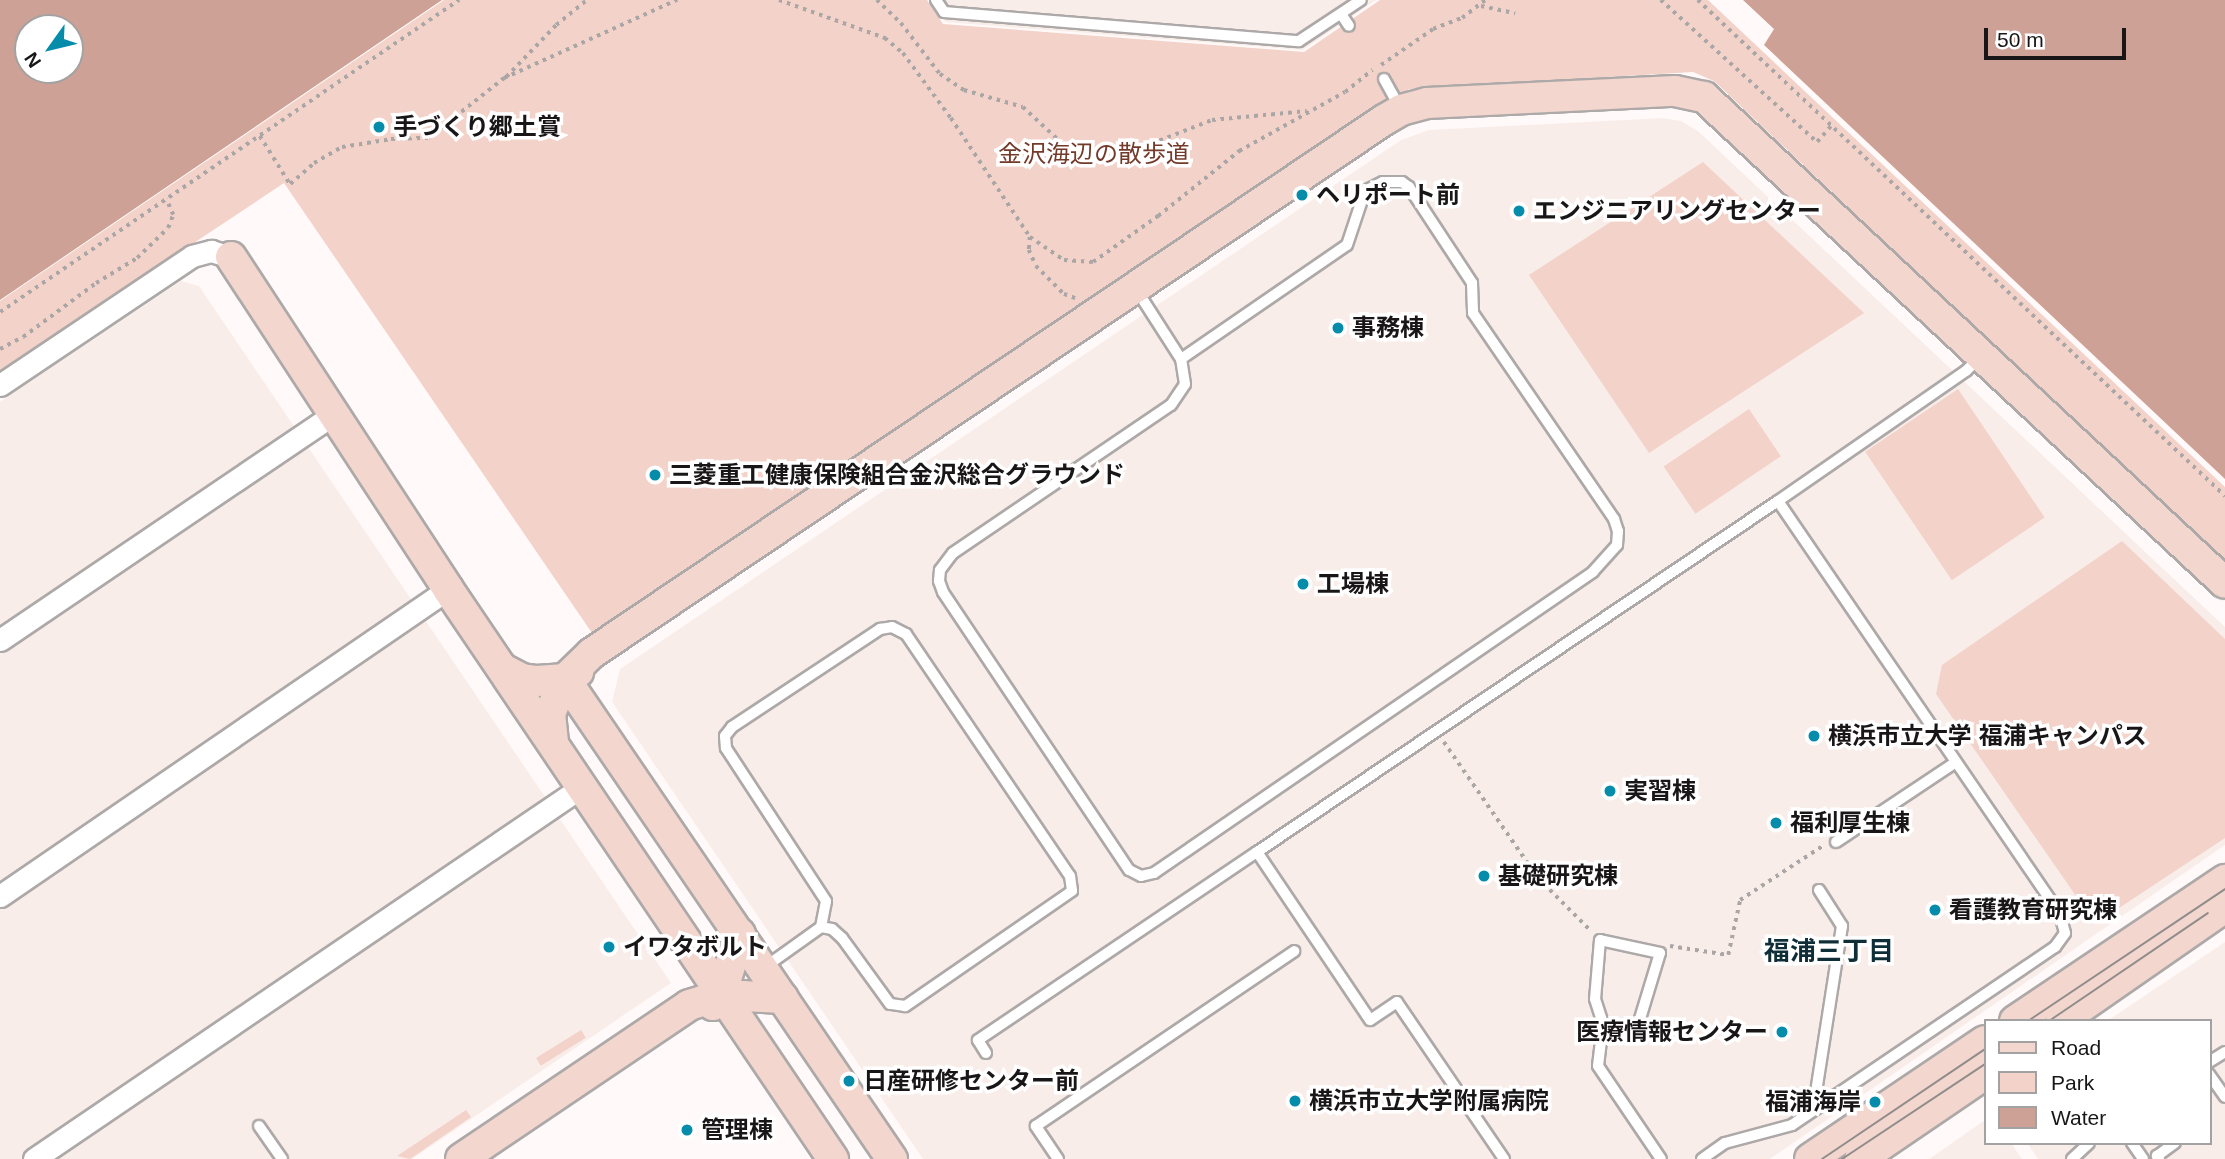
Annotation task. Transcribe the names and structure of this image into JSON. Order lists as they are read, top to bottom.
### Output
{
  "districts": ["福浦三丁目"],
  "parks": ["金沢海辺の散歩道"],
  "places": [
    "手づくり郷土賞",
    "ヘリポート前",
    "エンジニアリングセンター",
    "事務棟",
    "三菱重工健康保険組合金沢総合グラウンド",
    "工場棟",
    "横浜市立大学 福浦キャンパス",
    "実習棟",
    "福利厚生棟",
    "基礎研究棟",
    "看護教育研究棟",
    "イワタボルト",
    "医療情報センター",
    "日産研修センター前",
    "横浜市立大学附属病院",
    "福浦海岸",
    "管理棟"
  ],
  "legend": ["Road", "Park", "Water"],
  "scale_bar": "50 m",
  "north": "bottom left"
}
